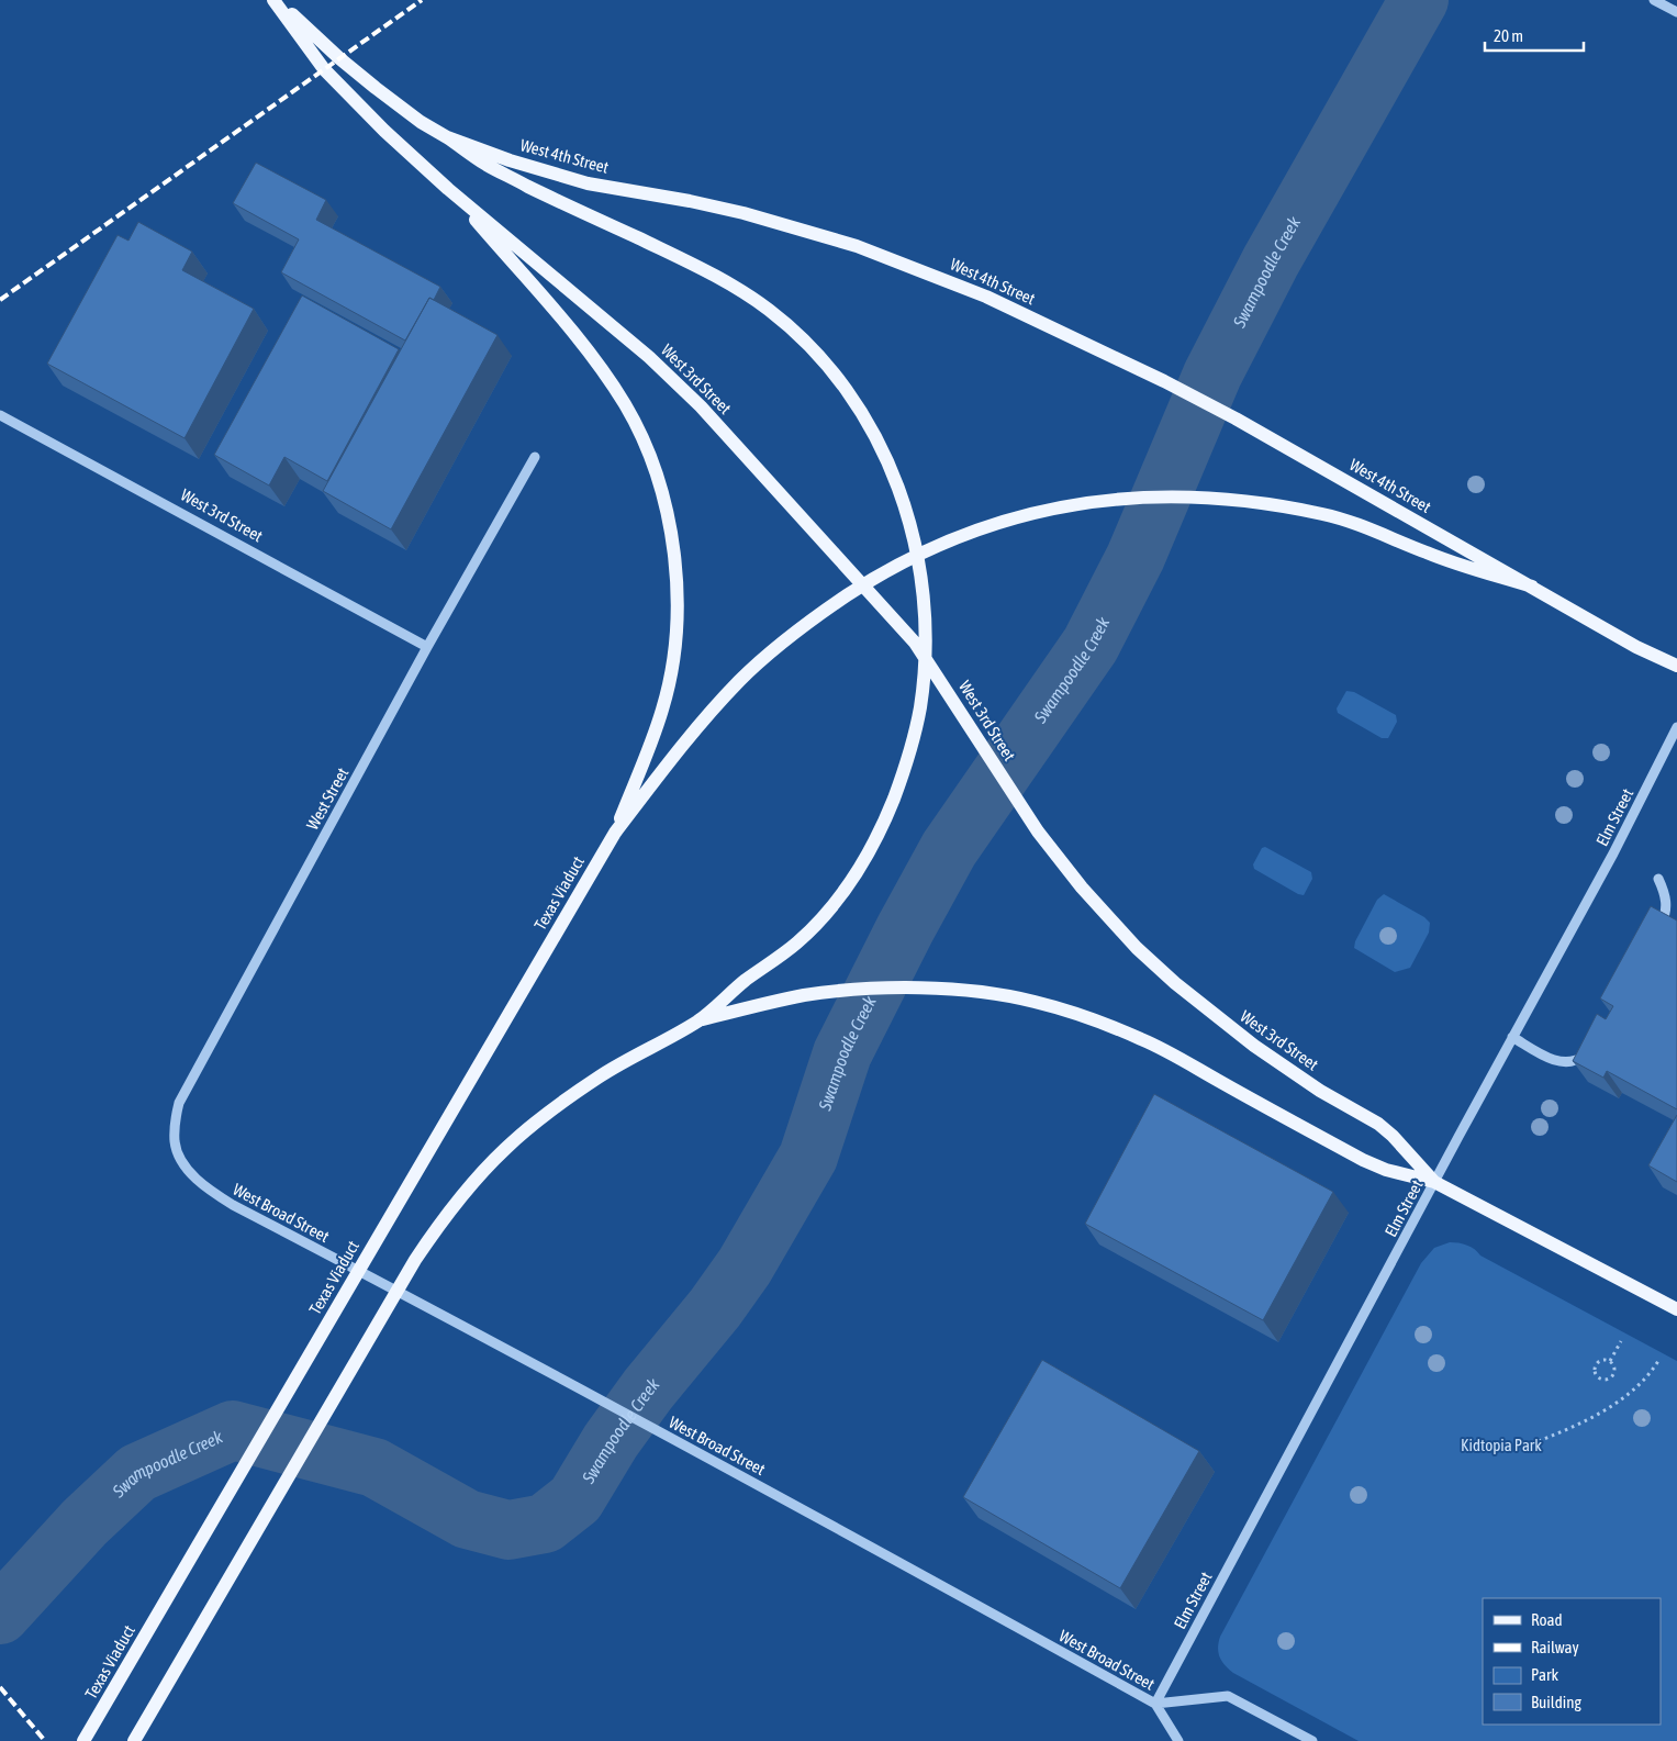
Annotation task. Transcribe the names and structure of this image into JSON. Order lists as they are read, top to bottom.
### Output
{
  "streets": {
    "main road": ["West 4th Street", "West 3rd Street", "Texas Viaduct"],
    "street": ["West Street", "Elm Street", "West Broad Street"]
  },
  "crossings": [
    ["West 4th Street", "West 3rd Street"],
    ["West 3rd Street", "West Street"],
    ["West 3rd Street", "Elm Street"],
    ["West Street", "West Broad Street"],
    ["Elm Street", "West Broad Street"]
  ],
  "water": ["Swampoodle Creek"],
  "parks": ["Kidtopia Park"],
  "legend": [
    "Road",
    "Railway",
    "Park",
    "Building"
  ],
  "scale_bar": "20 m"
}
